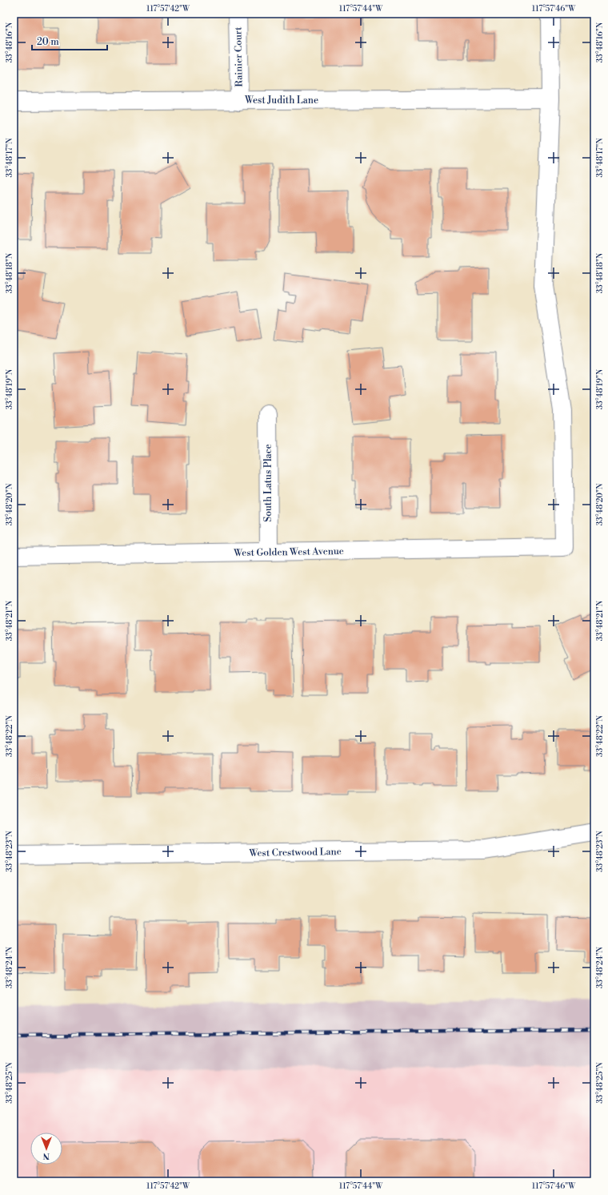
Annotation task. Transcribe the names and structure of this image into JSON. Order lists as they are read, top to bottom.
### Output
{
  "streets": {
    "street": [
      "Rainier Court",
      "West Judith Lane",
      "South Latus Place",
      "West Golden West Avenue",
      "West Crestwood Lane"
    ]
  },
  "crossings": [
    ["Rainier Court", "West Judith Lane"],
    ["West Judith Lane", "West Golden West Avenue"],
    ["South Latus Place", "West Golden West Avenue"]
  ],
  "scale_bar": "20 m",
  "north": "bottom",
  "coordinates": [
    "117°57'42\"W",
    "117°57'44\"W",
    "117°57'46\"W",
    "33°48'16\"N",
    "33°48'17\"N",
    "33°48'18\"N",
    "33°48'19\"N",
    "33°48'20\"N",
    "33°48'21\"N",
    "33°48'22\"N",
    "33°48'23\"N",
    "33°48'24\"N",
    "33°48'25\"N"
  ]
}
